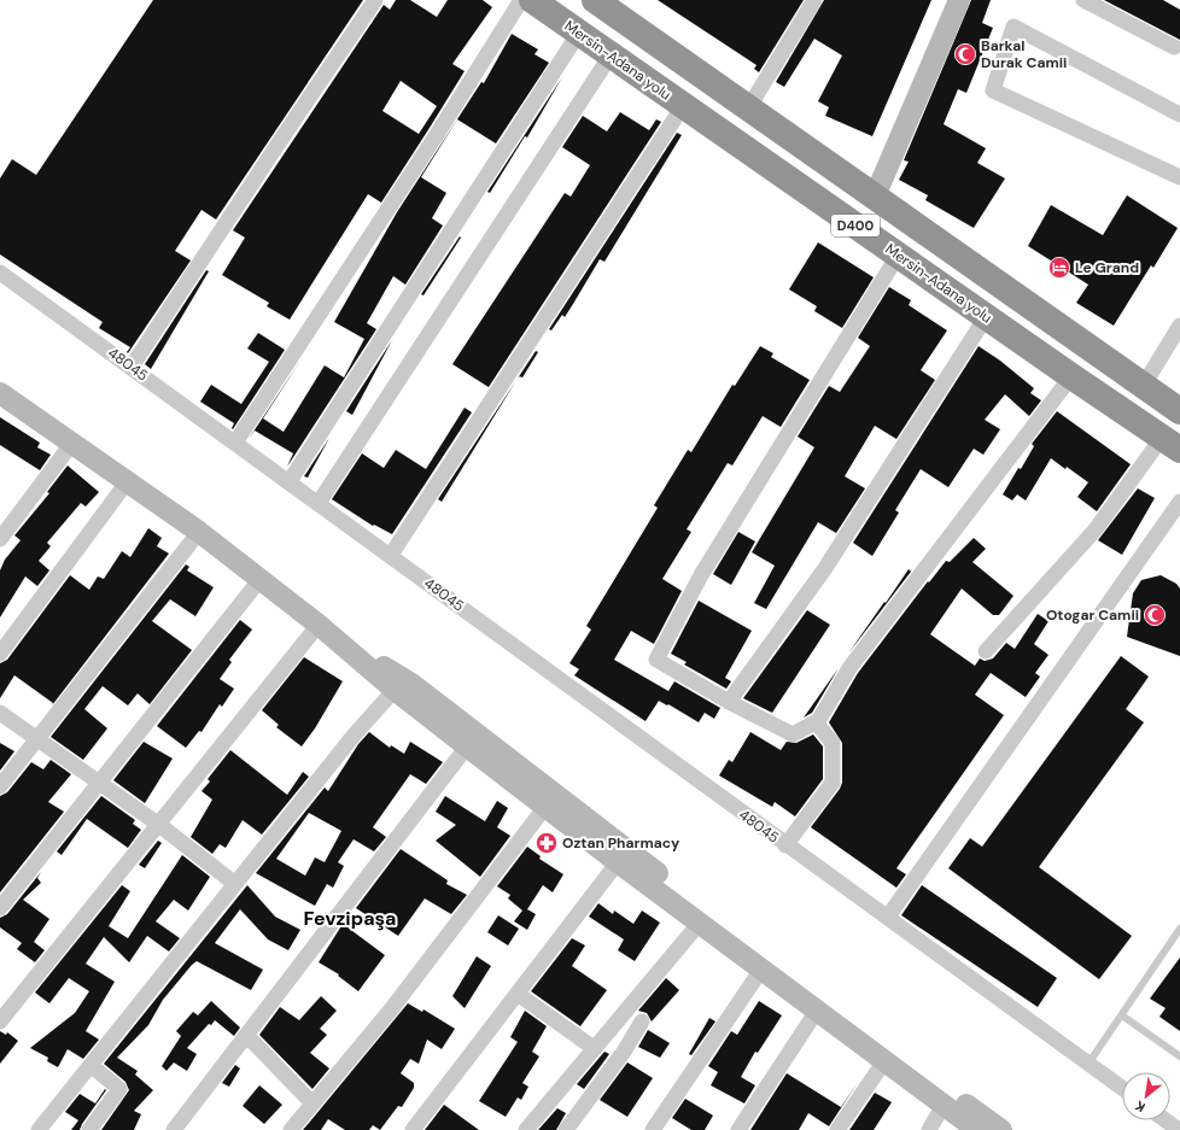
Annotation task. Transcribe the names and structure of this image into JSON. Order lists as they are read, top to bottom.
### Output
{
  "streets": {
    "highway": ["Mersin-Adana yolu", "D400"],
    "street": ["48045"]
  },
  "districts": ["Fevzipaşa"],
  "places": {
    "mosque": ["Barkal Durak Camii", "Otogar Camii"],
    "hotel": ["Le Grand"],
    "pharmacy": ["Oztan Pharmacy"]
  },
  "north": "bottom left"
}
